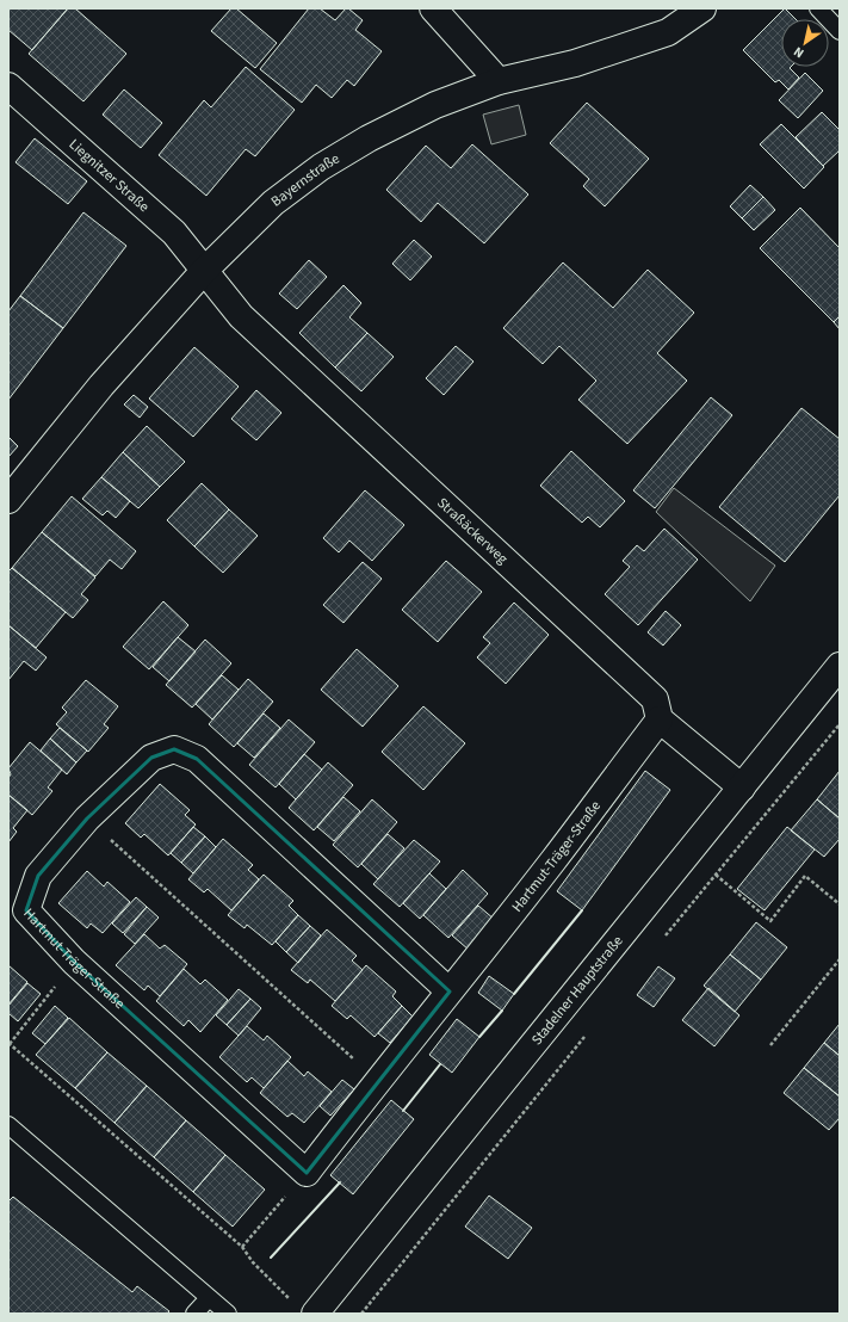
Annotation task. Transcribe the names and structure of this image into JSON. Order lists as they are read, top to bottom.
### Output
{
  "streets": {
    "street": [
      "Liegnitzer Straße",
      "Bayernstraße",
      "Straßäckerweg",
      "Hartmut-Träger-Straße",
      "Stadelner Hauptstraße"
    ]
  },
  "crossings": [
    ["Liegnitzer Straße", "Bayernstraße"],
    ["Liegnitzer Straße", "Straßäckerweg"],
    ["Bayernstraße", "Straßäckerweg"],
    ["Straßäckerweg", "Hartmut-Träger-Straße"]
  ],
  "north": "bottom left"
}
